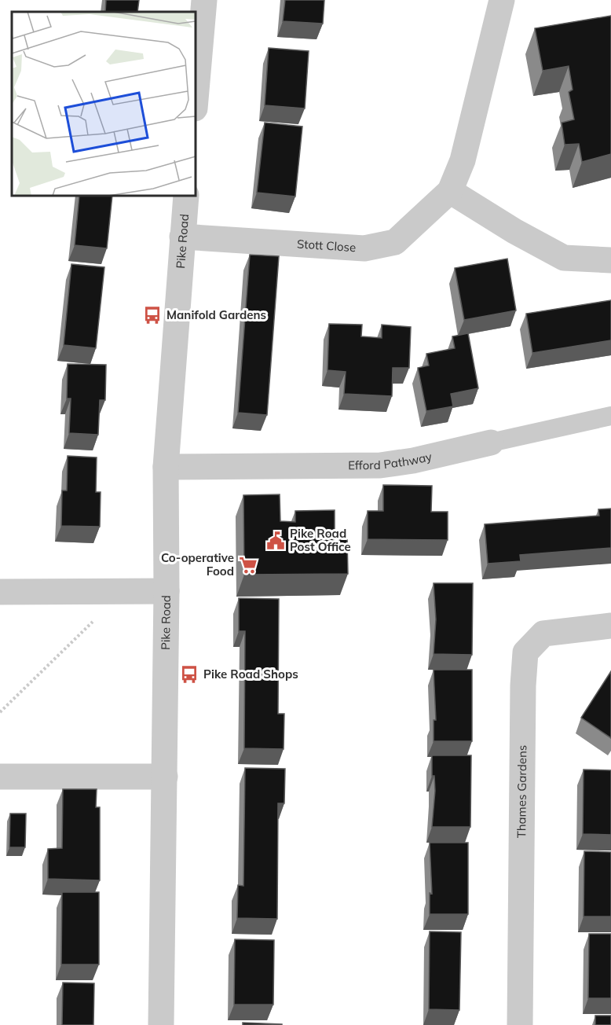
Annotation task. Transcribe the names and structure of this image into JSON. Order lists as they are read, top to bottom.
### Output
{
  "streets": {
    "street": [
      "Pike Road",
      "Stott Close",
      "Efford Pathway",
      "Thames Gardens"
    ]
  },
  "crossings": [
    ["Pike Road", "Stott Close"],
    ["Pike Road", "Efford Pathway"]
  ],
  "places": {
    "bus stop": ["Manifold Gardens", "Pike Road Shops"],
    "public building": ["Pike Road Post Office"],
    "supermarket": ["Co-operative Food"]
  }
}
